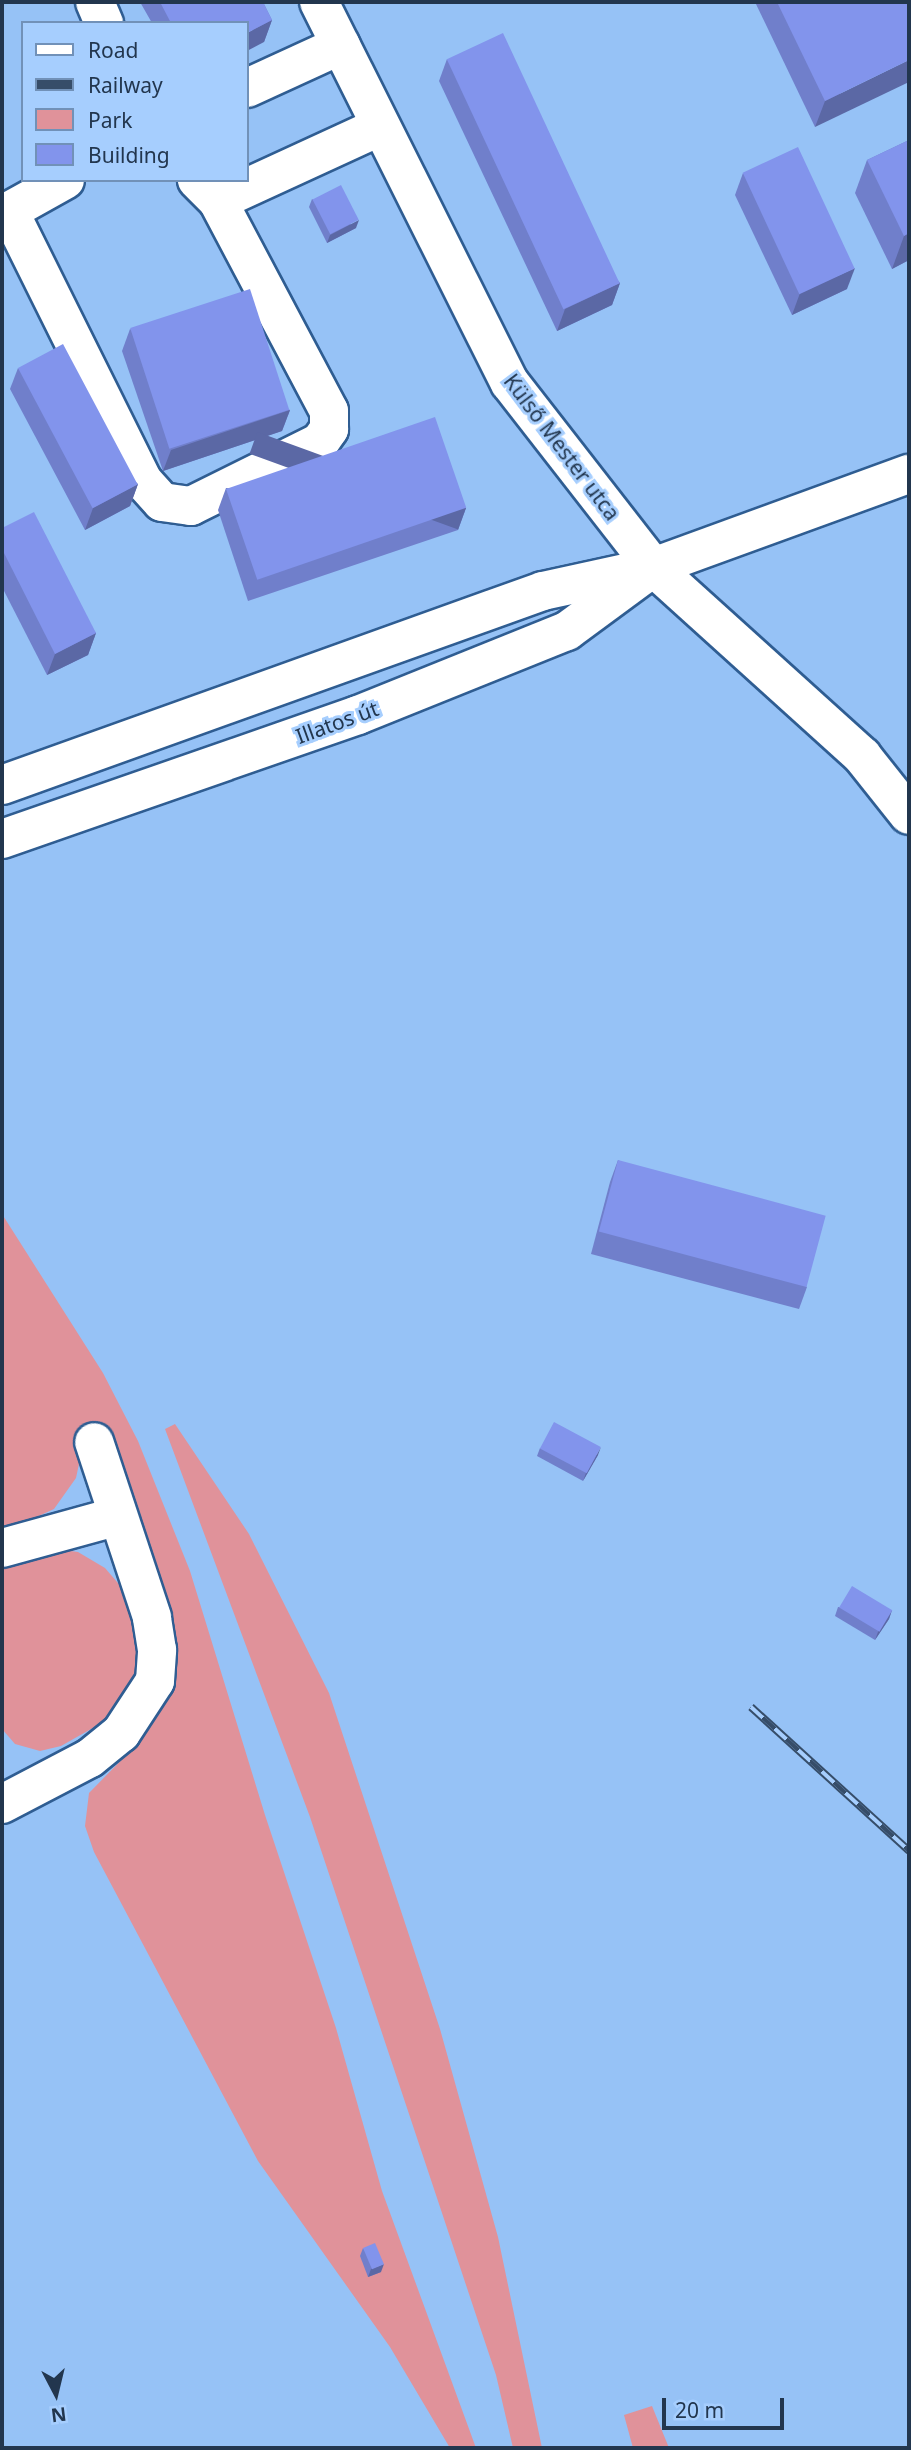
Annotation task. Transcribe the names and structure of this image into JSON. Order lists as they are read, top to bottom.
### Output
{
  "streets": {
    "street": ["Külső Mester utca", "Illatos út"]
  },
  "crossings": [
    ["Külső Mester utca", "Illatos út"]
  ],
  "legend": [
    "Road",
    "Railway",
    "Park",
    "Building"
  ],
  "scale_bar": "20 m",
  "north": "bottom"
}
